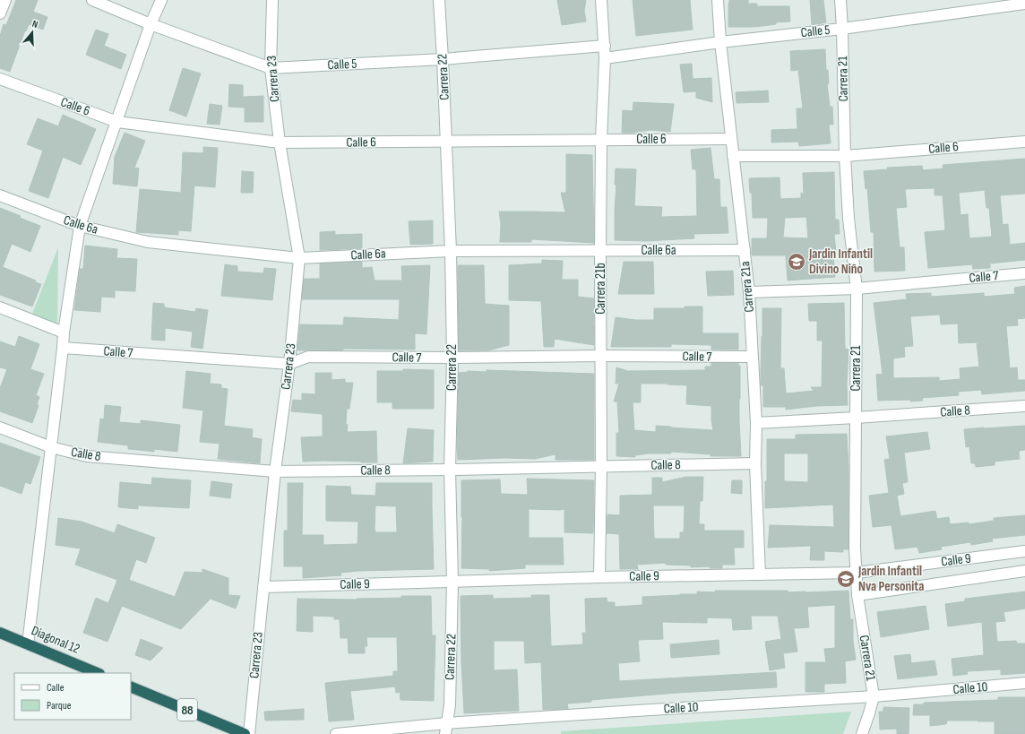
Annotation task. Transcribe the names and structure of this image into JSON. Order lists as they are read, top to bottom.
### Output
{
  "streets": {
    "highway": ["Diagonal 12", "88"],
    "street": [
      "Calle 5",
      "Carrera 22",
      "Carrera 23",
      "Carrera 21",
      "Calle 6",
      "Calle 6a",
      "Calle 7",
      "Carrera 21a",
      "Carrera 21b",
      "Calle 8",
      "Calle 9",
      "Calle 10"
    ]
  },
  "crossings": [
    ["Calle 5", "Carrera 22"],
    ["Calle 5", "Carrera 23"],
    ["Calle 5", "Carrera 21"],
    ["Calle 5", "Carrera 21a"],
    ["Calle 5", "Carrera 21b"],
    ["Carrera 22", "Calle 6"],
    ["Carrera 22", "Calle 6a"],
    ["Carrera 22", "Calle 7"],
    ["Carrera 22", "Calle 8"],
    ["Carrera 22", "Calle 9"],
    ["Carrera 22", "Calle 10"],
    ["Carrera 23", "Calle 6"],
    ["Carrera 23", "Calle 6a"],
    ["Carrera 23", "Calle 7"],
    ["Carrera 23", "Calle 8"],
    ["Carrera 23", "Calle 9"],
    ["Carrera 21", "Calle 6"],
    ["Carrera 21", "Calle 7"],
    ["Carrera 21", "Calle 8"],
    ["Carrera 21", "Calle 9"],
    ["Carrera 21", "Calle 10"],
    ["Calle 6", "Carrera 21a"],
    ["Calle 6", "Carrera 21b"],
    ["Calle 6a", "Carrera 21a"],
    ["Calle 6a", "Carrera 21b"],
    ["Calle 7", "Carrera 21a"],
    ["Calle 7", "Carrera 21b"],
    ["Carrera 21a", "Calle 8"],
    ["Carrera 21a", "Calle 9"],
    ["Carrera 21b", "Calle 8"],
    ["Carrera 21b", "Calle 9"]
  ],
  "places": {
    "school or university": ["Jardin Infantil Divino Niño", "Jardin Infantil Nva Personita"]
  },
  "legend": ["Calle", "Parque"],
  "north": "top"
}
